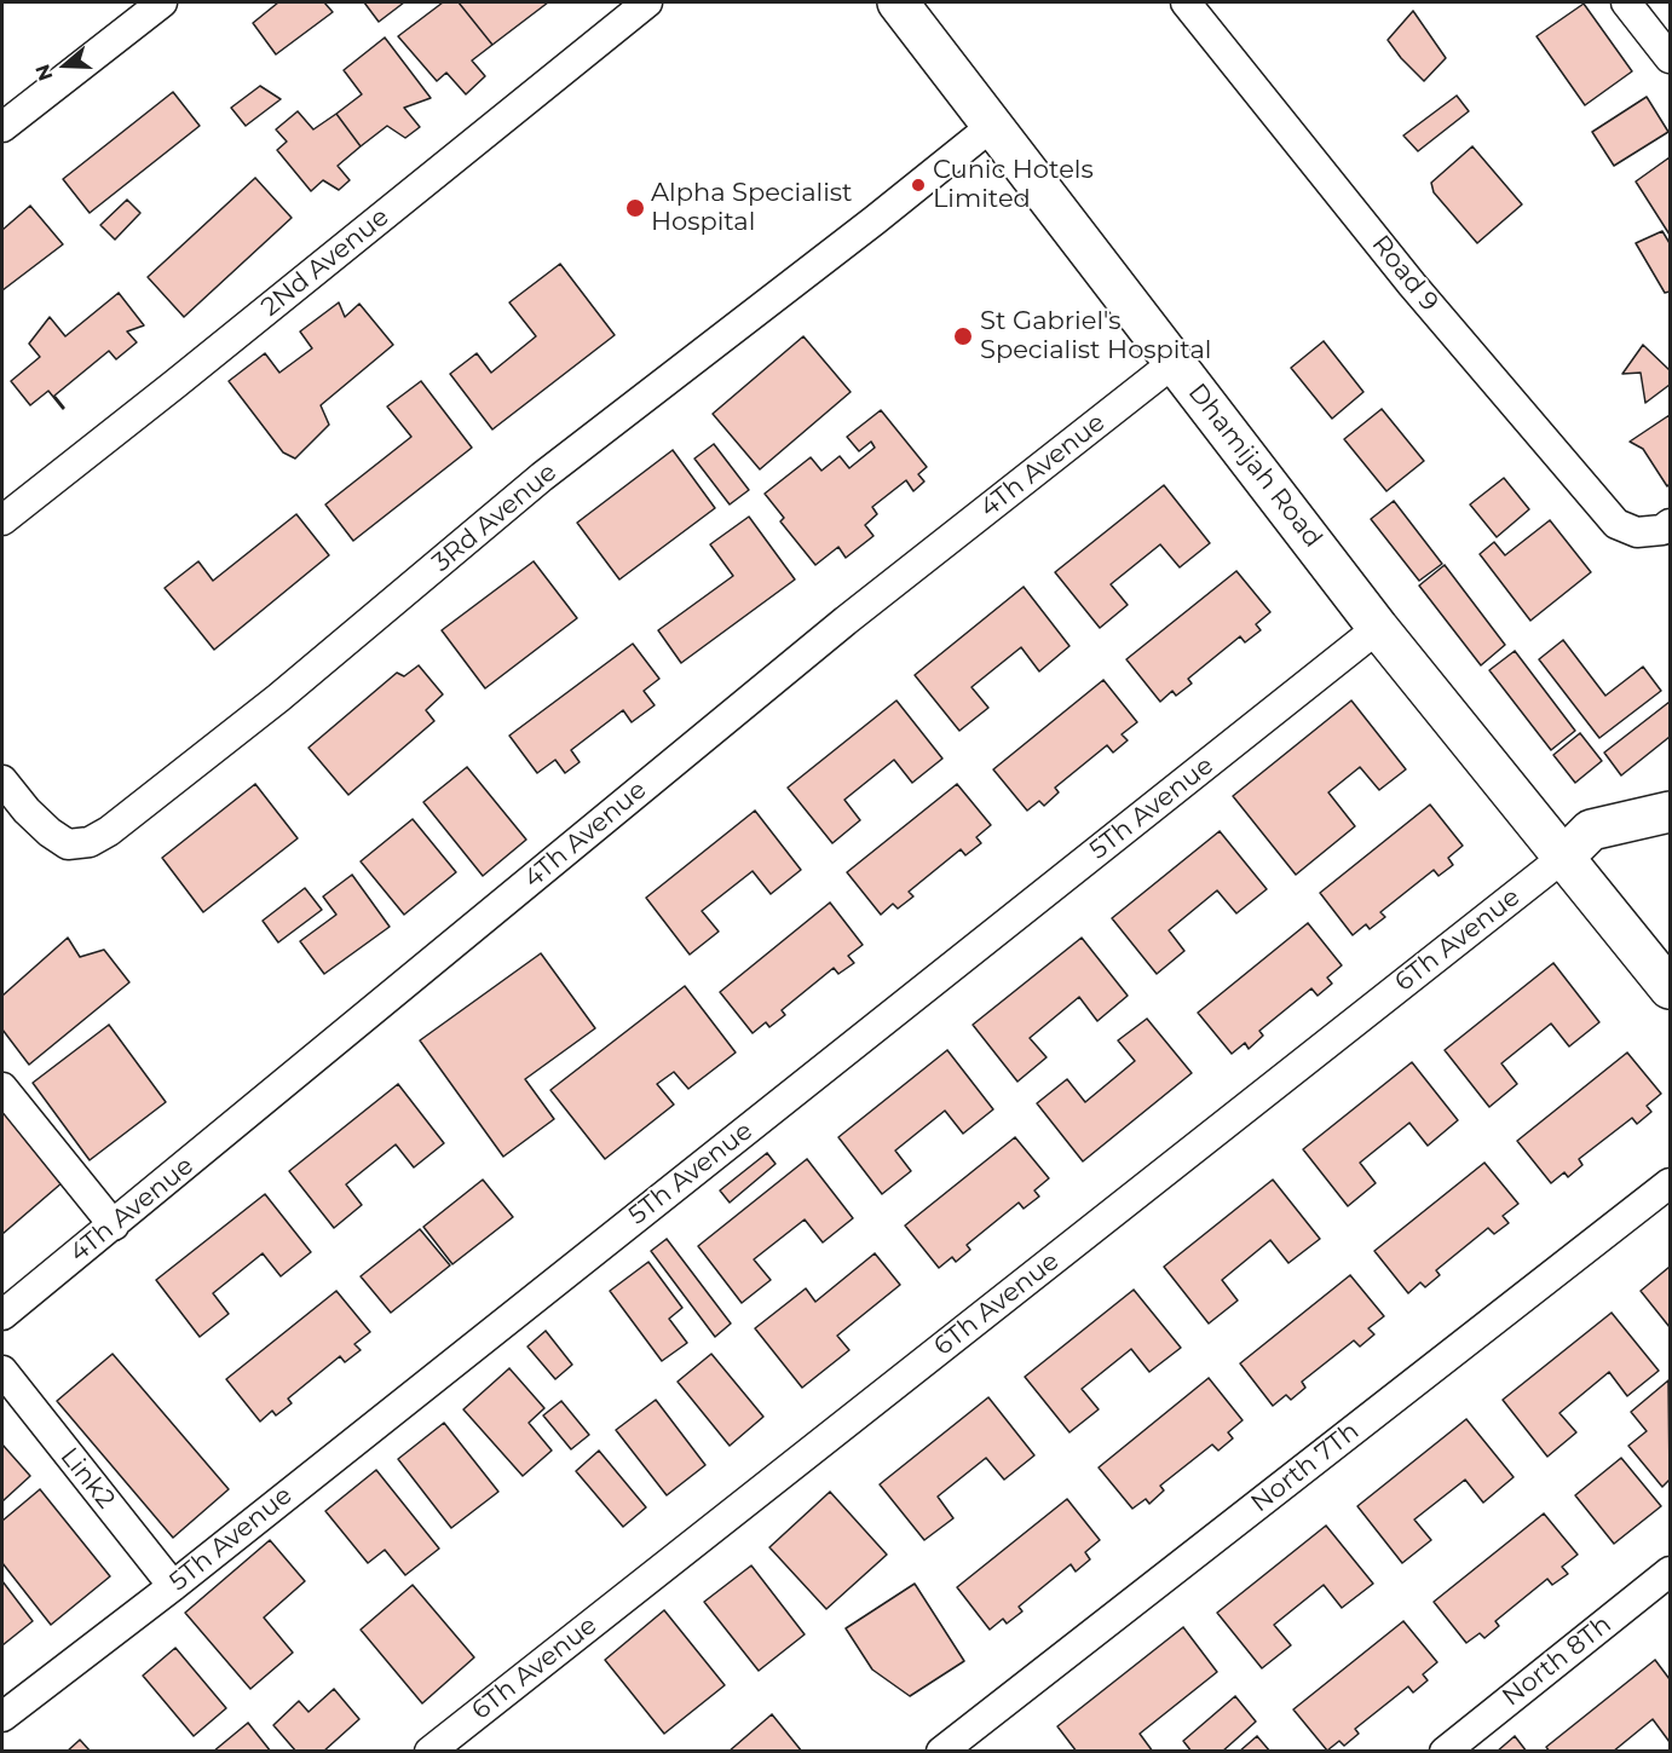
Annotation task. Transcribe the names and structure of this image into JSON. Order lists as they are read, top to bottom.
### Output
{
  "streets": {
    "main road": ["Dhamijah Road"],
    "street": [
      "2Nd Avenue",
      "Road 9",
      "4Th Avenue",
      "3Rd Avenue",
      "5Th Avenue",
      "6Th Avenue",
      "North 7Th",
      "Link2",
      "North 8Th"
    ]
  },
  "crossings": [
    ["4Th Avenue", "Dhamijah Road"],
    ["Dhamijah Road", "3Rd Avenue"],
    ["Dhamijah Road", "5Th Avenue"],
    ["Dhamijah Road", "6Th Avenue"],
    ["5Th Avenue", "Link2"]
  ],
  "places": ["Cunic Hotels Limited", "Alpha Specialist Hospital", "St Gabriel's Specialist Hospital"],
  "north": "left"
}
